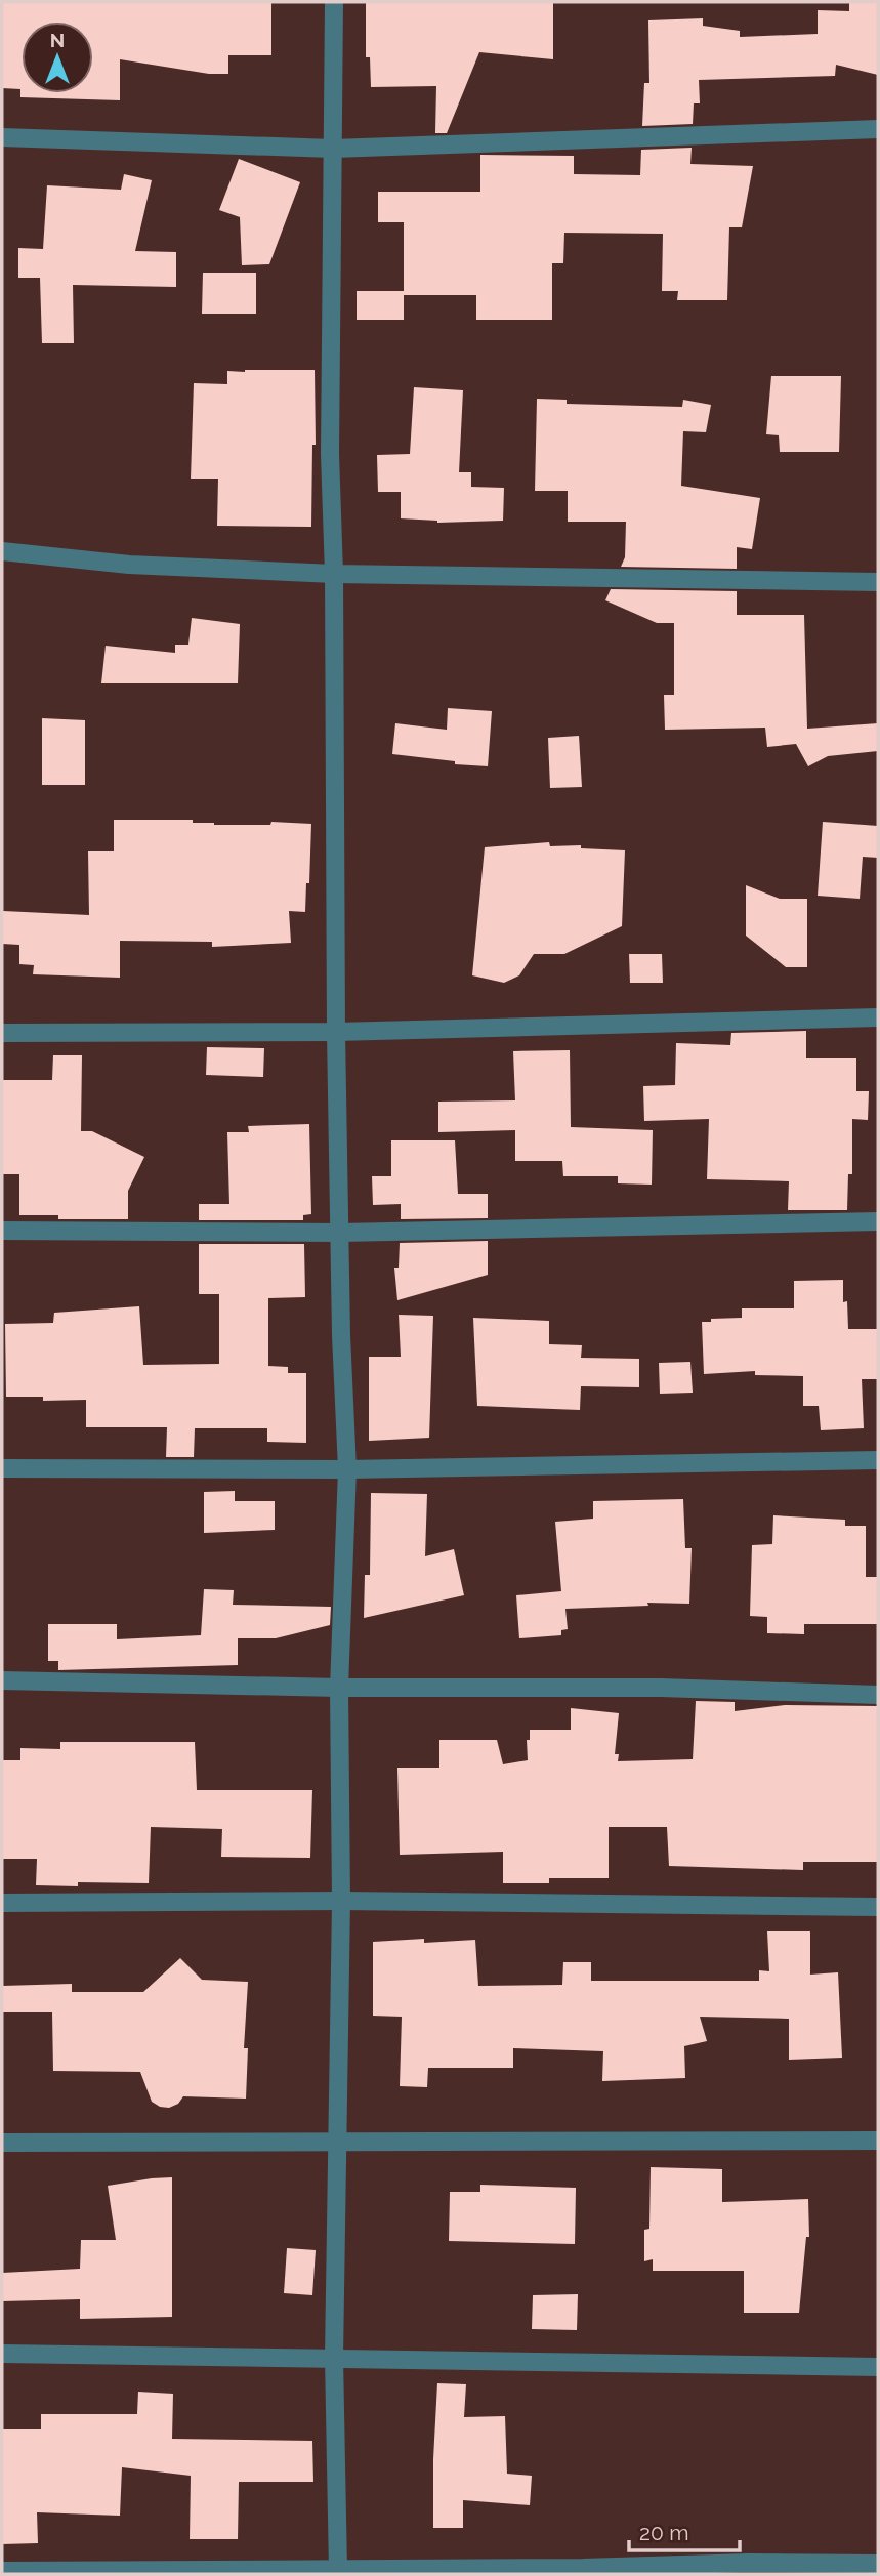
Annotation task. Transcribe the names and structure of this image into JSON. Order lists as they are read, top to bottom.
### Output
{
  "scale_bar": "20 m",
  "north": "top"
}
